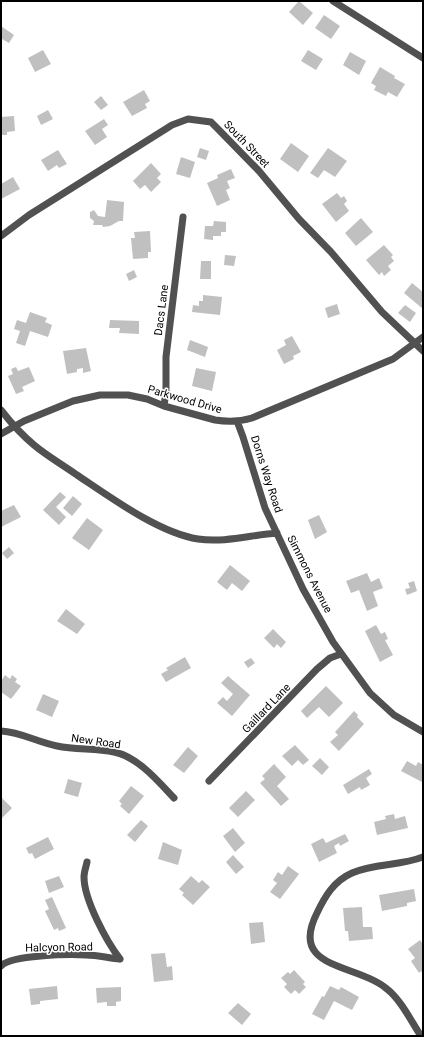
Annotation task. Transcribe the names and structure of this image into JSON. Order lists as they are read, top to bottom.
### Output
{
  "streets": {
    "street": [
      "South Street",
      "Dacs Lane",
      "Parkwood Drive",
      "Dorns Way Road",
      "Simmons Avenue",
      "Gaillard Lane",
      "New Road",
      "Halcyon Road"
    ]
  },
  "crossings": [
    ["South Street", "Parkwood Drive"],
    ["Dacs Lane", "Parkwood Drive"],
    ["Parkwood Drive", "Dorns Way Road"],
    ["Parkwood Drive", "Simmons Avenue"],
    ["Dorns Way Road", "Simmons Avenue"],
    ["Simmons Avenue", "Gaillard Lane"]
  ]
}
